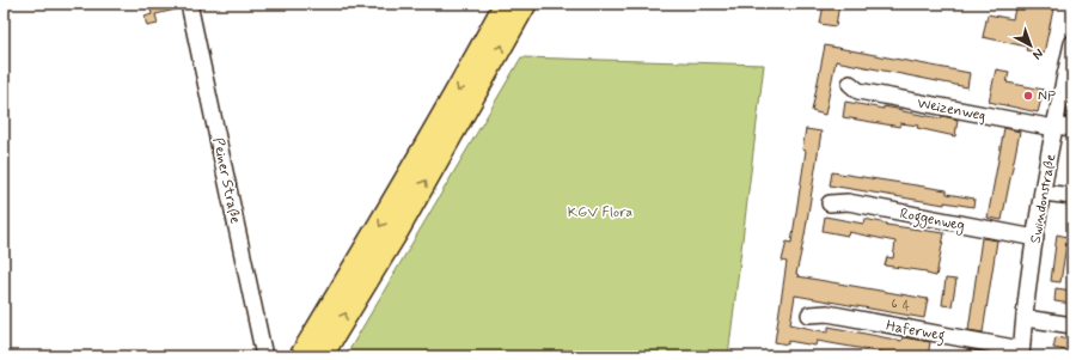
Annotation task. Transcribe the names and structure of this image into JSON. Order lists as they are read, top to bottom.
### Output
{
  "streets": {
    "street": [
      "Weizenweg",
      "Peiner Straße",
      "Swindonstraße",
      "Roggenweg",
      "Haferweg"
    ]
  },
  "crossings": [
    ["Weizenweg", "Swindonstraße"],
    ["Swindonstraße", "Roggenweg"],
    ["Swindonstraße", "Haferweg"]
  ],
  "parks": ["KGV Flora"],
  "places": ["NP"],
  "house_numbers": ["6", "4"],
  "north": "bottom right"
}
